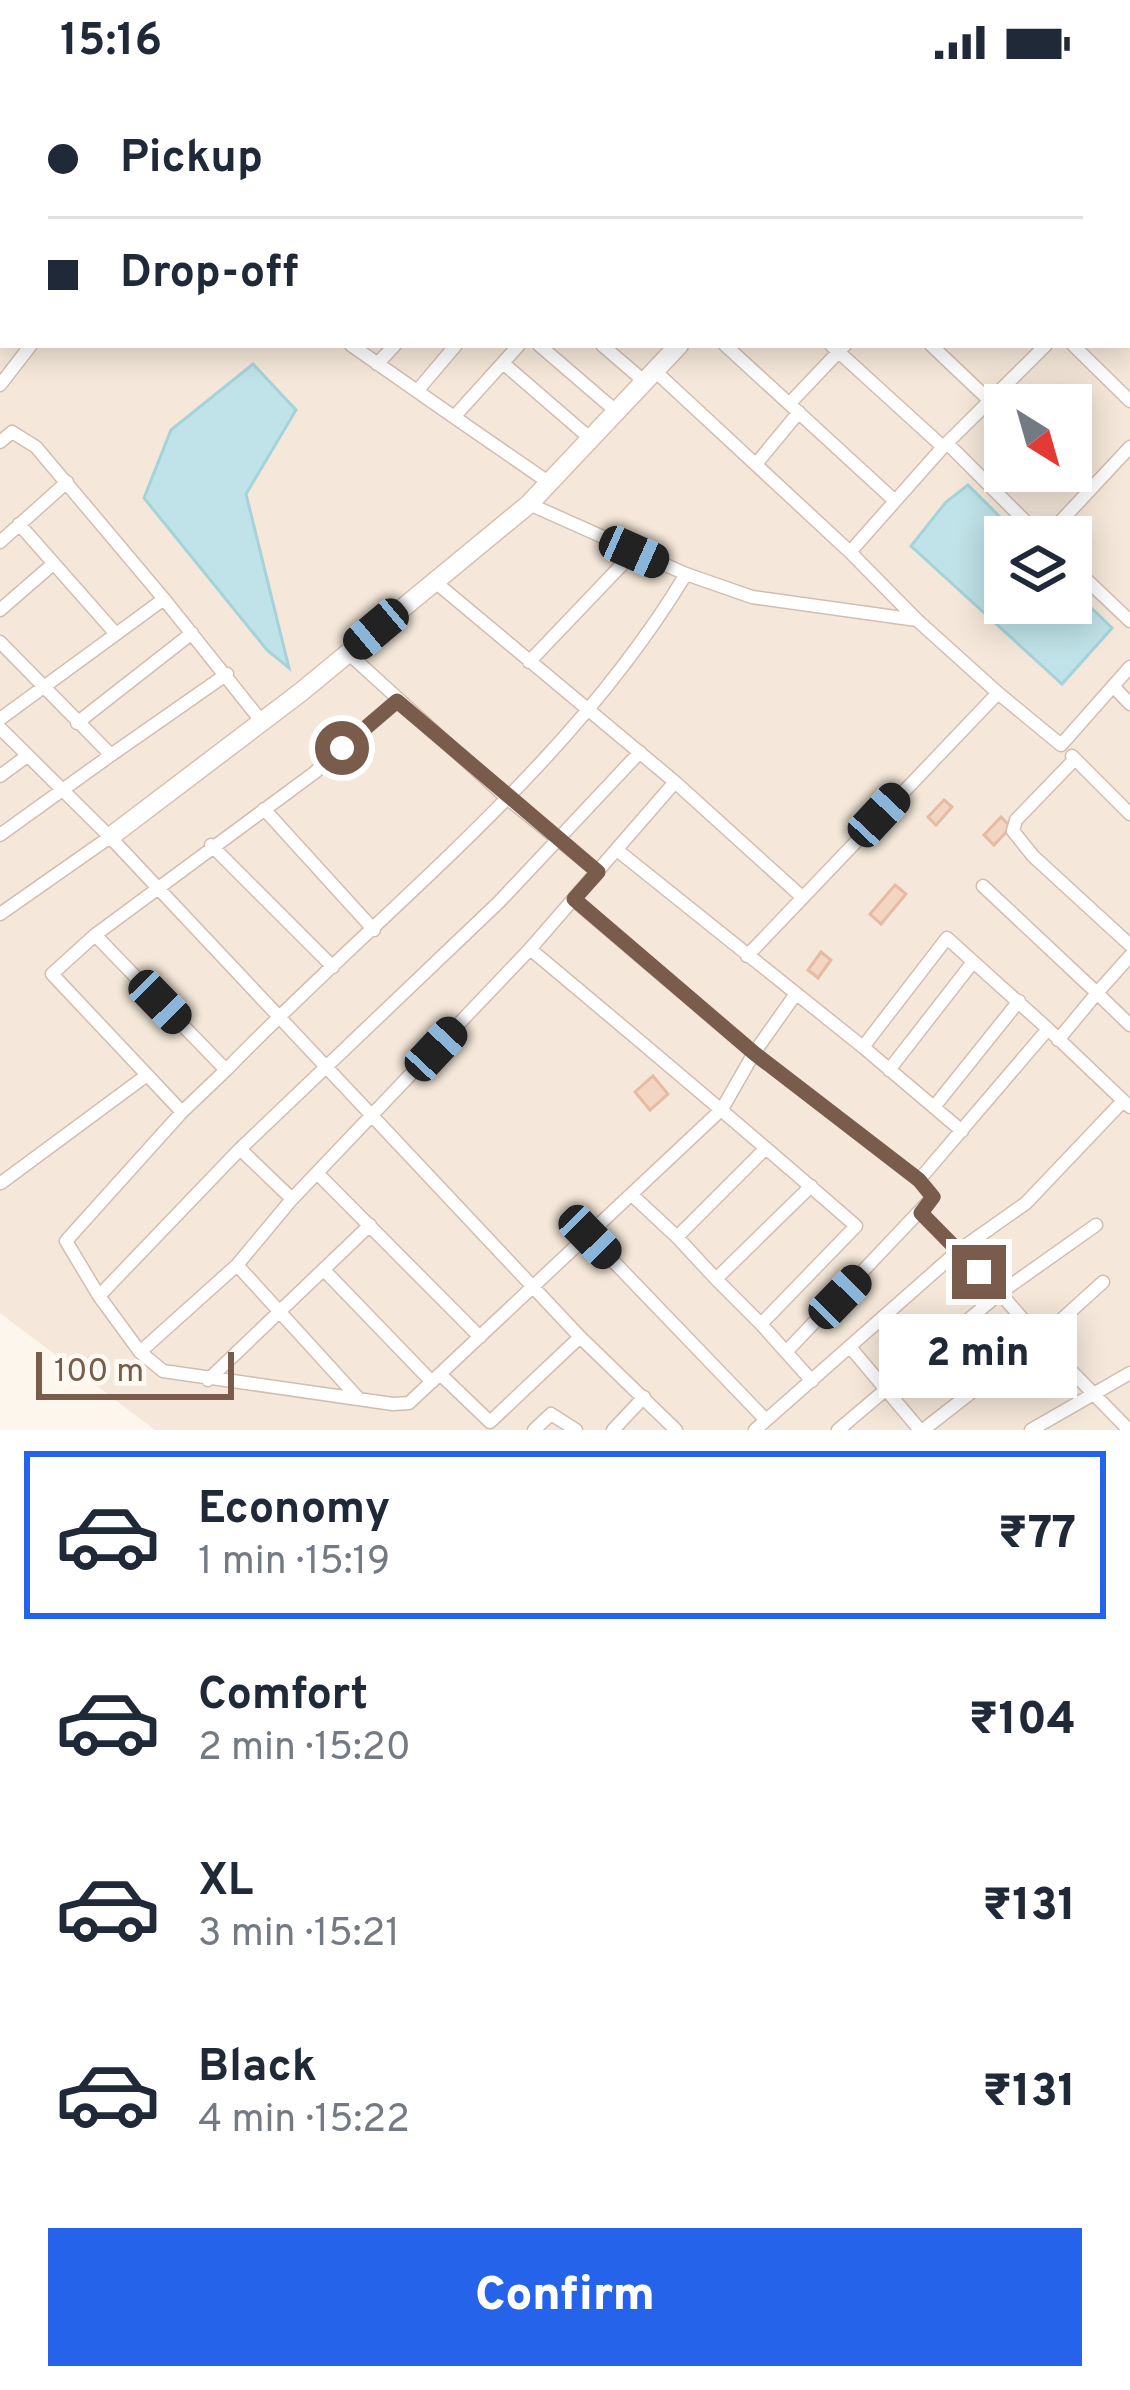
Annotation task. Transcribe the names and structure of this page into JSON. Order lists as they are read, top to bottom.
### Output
{
  "scale_bar": "100 m",
  "north": "bottom right",
  "page": {
    "status": "15:16",
    "banner": ["Pickup", "Drop-off"],
    "bubble": "2 min",
    "scale": "100 m",
    "list": [
      {
        "name": "Economy",
        "note": "1 min · 15:19",
        "value": "₹77"
      },
      {
        "name": "Comfort",
        "note": "2 min · 15:20",
        "value": "₹104"
      },
      {
        "name": "XL",
        "note": "3 min · 15:21",
        "value": "₹131"
      },
      {
        "name": "Black",
        "note": "4 min · 15:22",
        "value": "₹131"
      }
    ],
    "buttons": "Confirm"
  }
}
